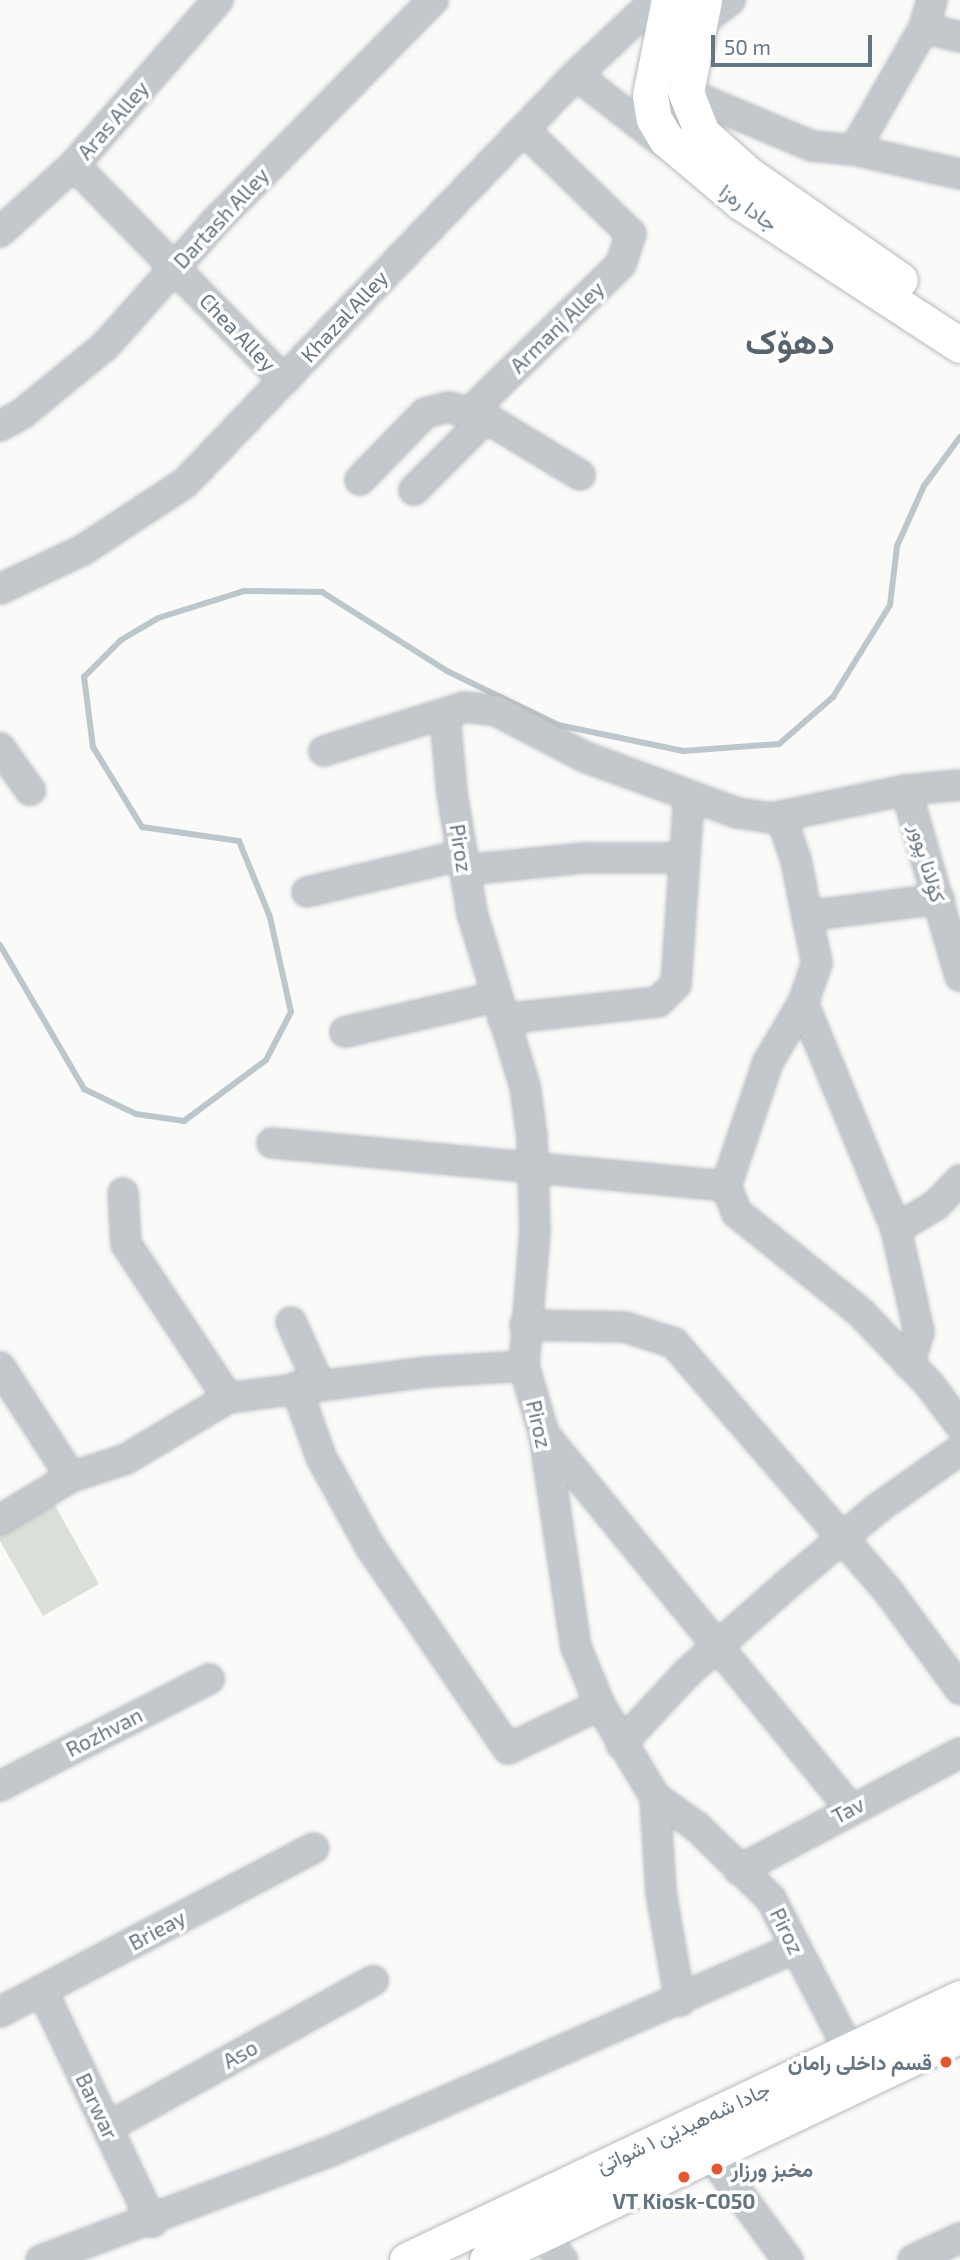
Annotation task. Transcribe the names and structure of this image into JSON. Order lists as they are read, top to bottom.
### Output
{
  "streets": {
    "main road": ["جادا ره‌زا", "جادا شەهیدێن ١ شواتێ"],
    "street": [
      "Aras Alley",
      "Dartash Alley",
      "Khazal Alley",
      "Armanj Alley",
      "Chea Alley",
      "Piroz",
      "کۆلانا پوور",
      "Rozhvan",
      "Tav",
      "Brieay",
      "Aso",
      "Barwar"
    ]
  },
  "crossings": [
    ["Aras Alley", "Chea Alley"],
    ["Dartash Alley", "Chea Alley"],
    ["Khazal Alley", "Armanj Alley"],
    ["Khazal Alley", "Chea Alley"],
    ["Piroz", "Tav"],
    ["Piroz", "جادا شەهیدێن ١ شواتێ"],
    ["Brieay", "Barwar"],
    ["Aso", "Barwar"]
  ],
  "districts": ["دھۆک"],
  "places": ["قسم داخلی رامان", "مخبز ورزار", "VT Kiosk-C050"],
  "scale_bar": "50 m"
}
